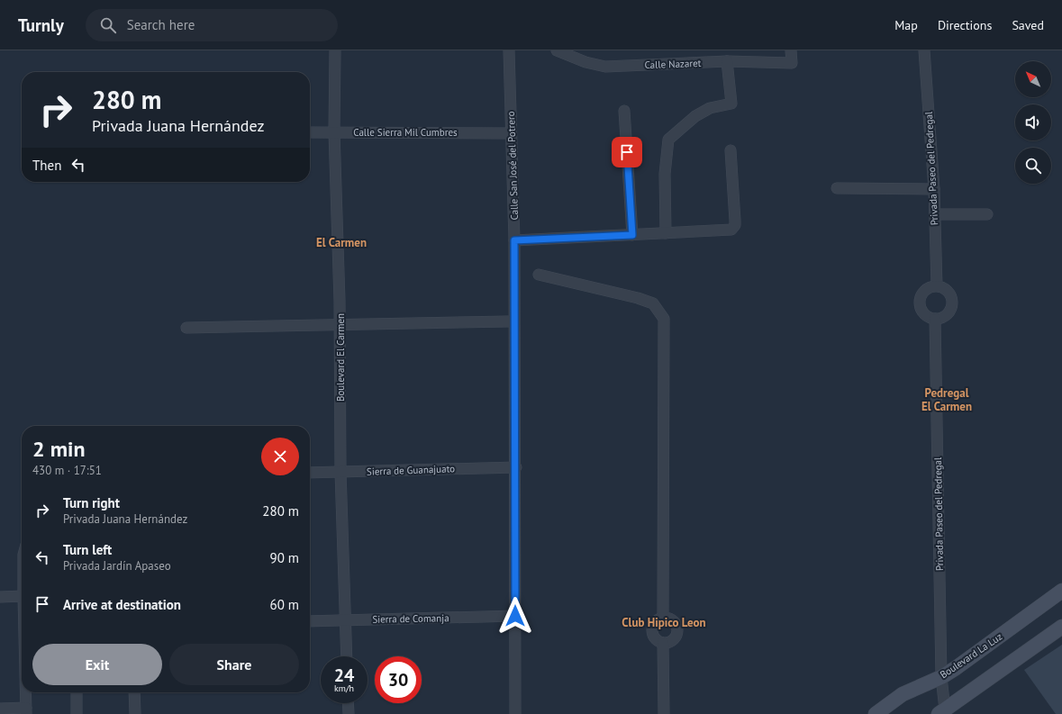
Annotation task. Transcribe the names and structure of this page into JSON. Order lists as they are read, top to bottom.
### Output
{
  "streets": {
    "main road": ["Boulevard La Luz"],
    "street": [
      "Calle Nazaret",
      "Calle Sierra Mil Cumbres",
      "Calle San José del Potrero",
      "Privada Paseo del Pedregal",
      "Boulevard El Carmen",
      "Sierra de Guanajuato",
      "Sierra de Comanja"
    ]
  },
  "crossings": [
    ["Calle Sierra Mil Cumbres", "Boulevard El Carmen"],
    ["Calle San José del Potrero", "Sierra de Guanajuato"],
    ["Calle San José del Potrero", "Sierra de Comanja"],
    ["Privada Paseo del Pedregal", "Boulevard La Luz"],
    ["Boulevard El Carmen", "Sierra de Guanajuato"],
    ["Boulevard El Carmen", "Sierra de Comanja"]
  ],
  "districts": ["El Carmen", "Pedregal El Carmen", "Club Hipico Leon"],
  "north": "top left",
  "page": {
    "header": "Turnly",
    "search": "Search here",
    "nav": ["Map", "Directions", "Saved"],
    "turn": ["280 m", "Privada Juana Hernández"],
    "then": "Then",
    "heading": ["2 min", "430 m · 17:51"],
    "list": [
      {
        "name": "Turn right",
        "note": "Privada Juana Hernández",
        "value": "280 m"
      },
      {
        "name": "Turn left",
        "note": "Privada Jardín Apaseo",
        "value": "90 m"
      },
      {
        "name": "Arrive at destination",
        "value": "60 m"
      }
    ],
    "buttons": ["Exit", "Share"],
    "speed": "24 km/h",
    "limit": "30"
  }
}
